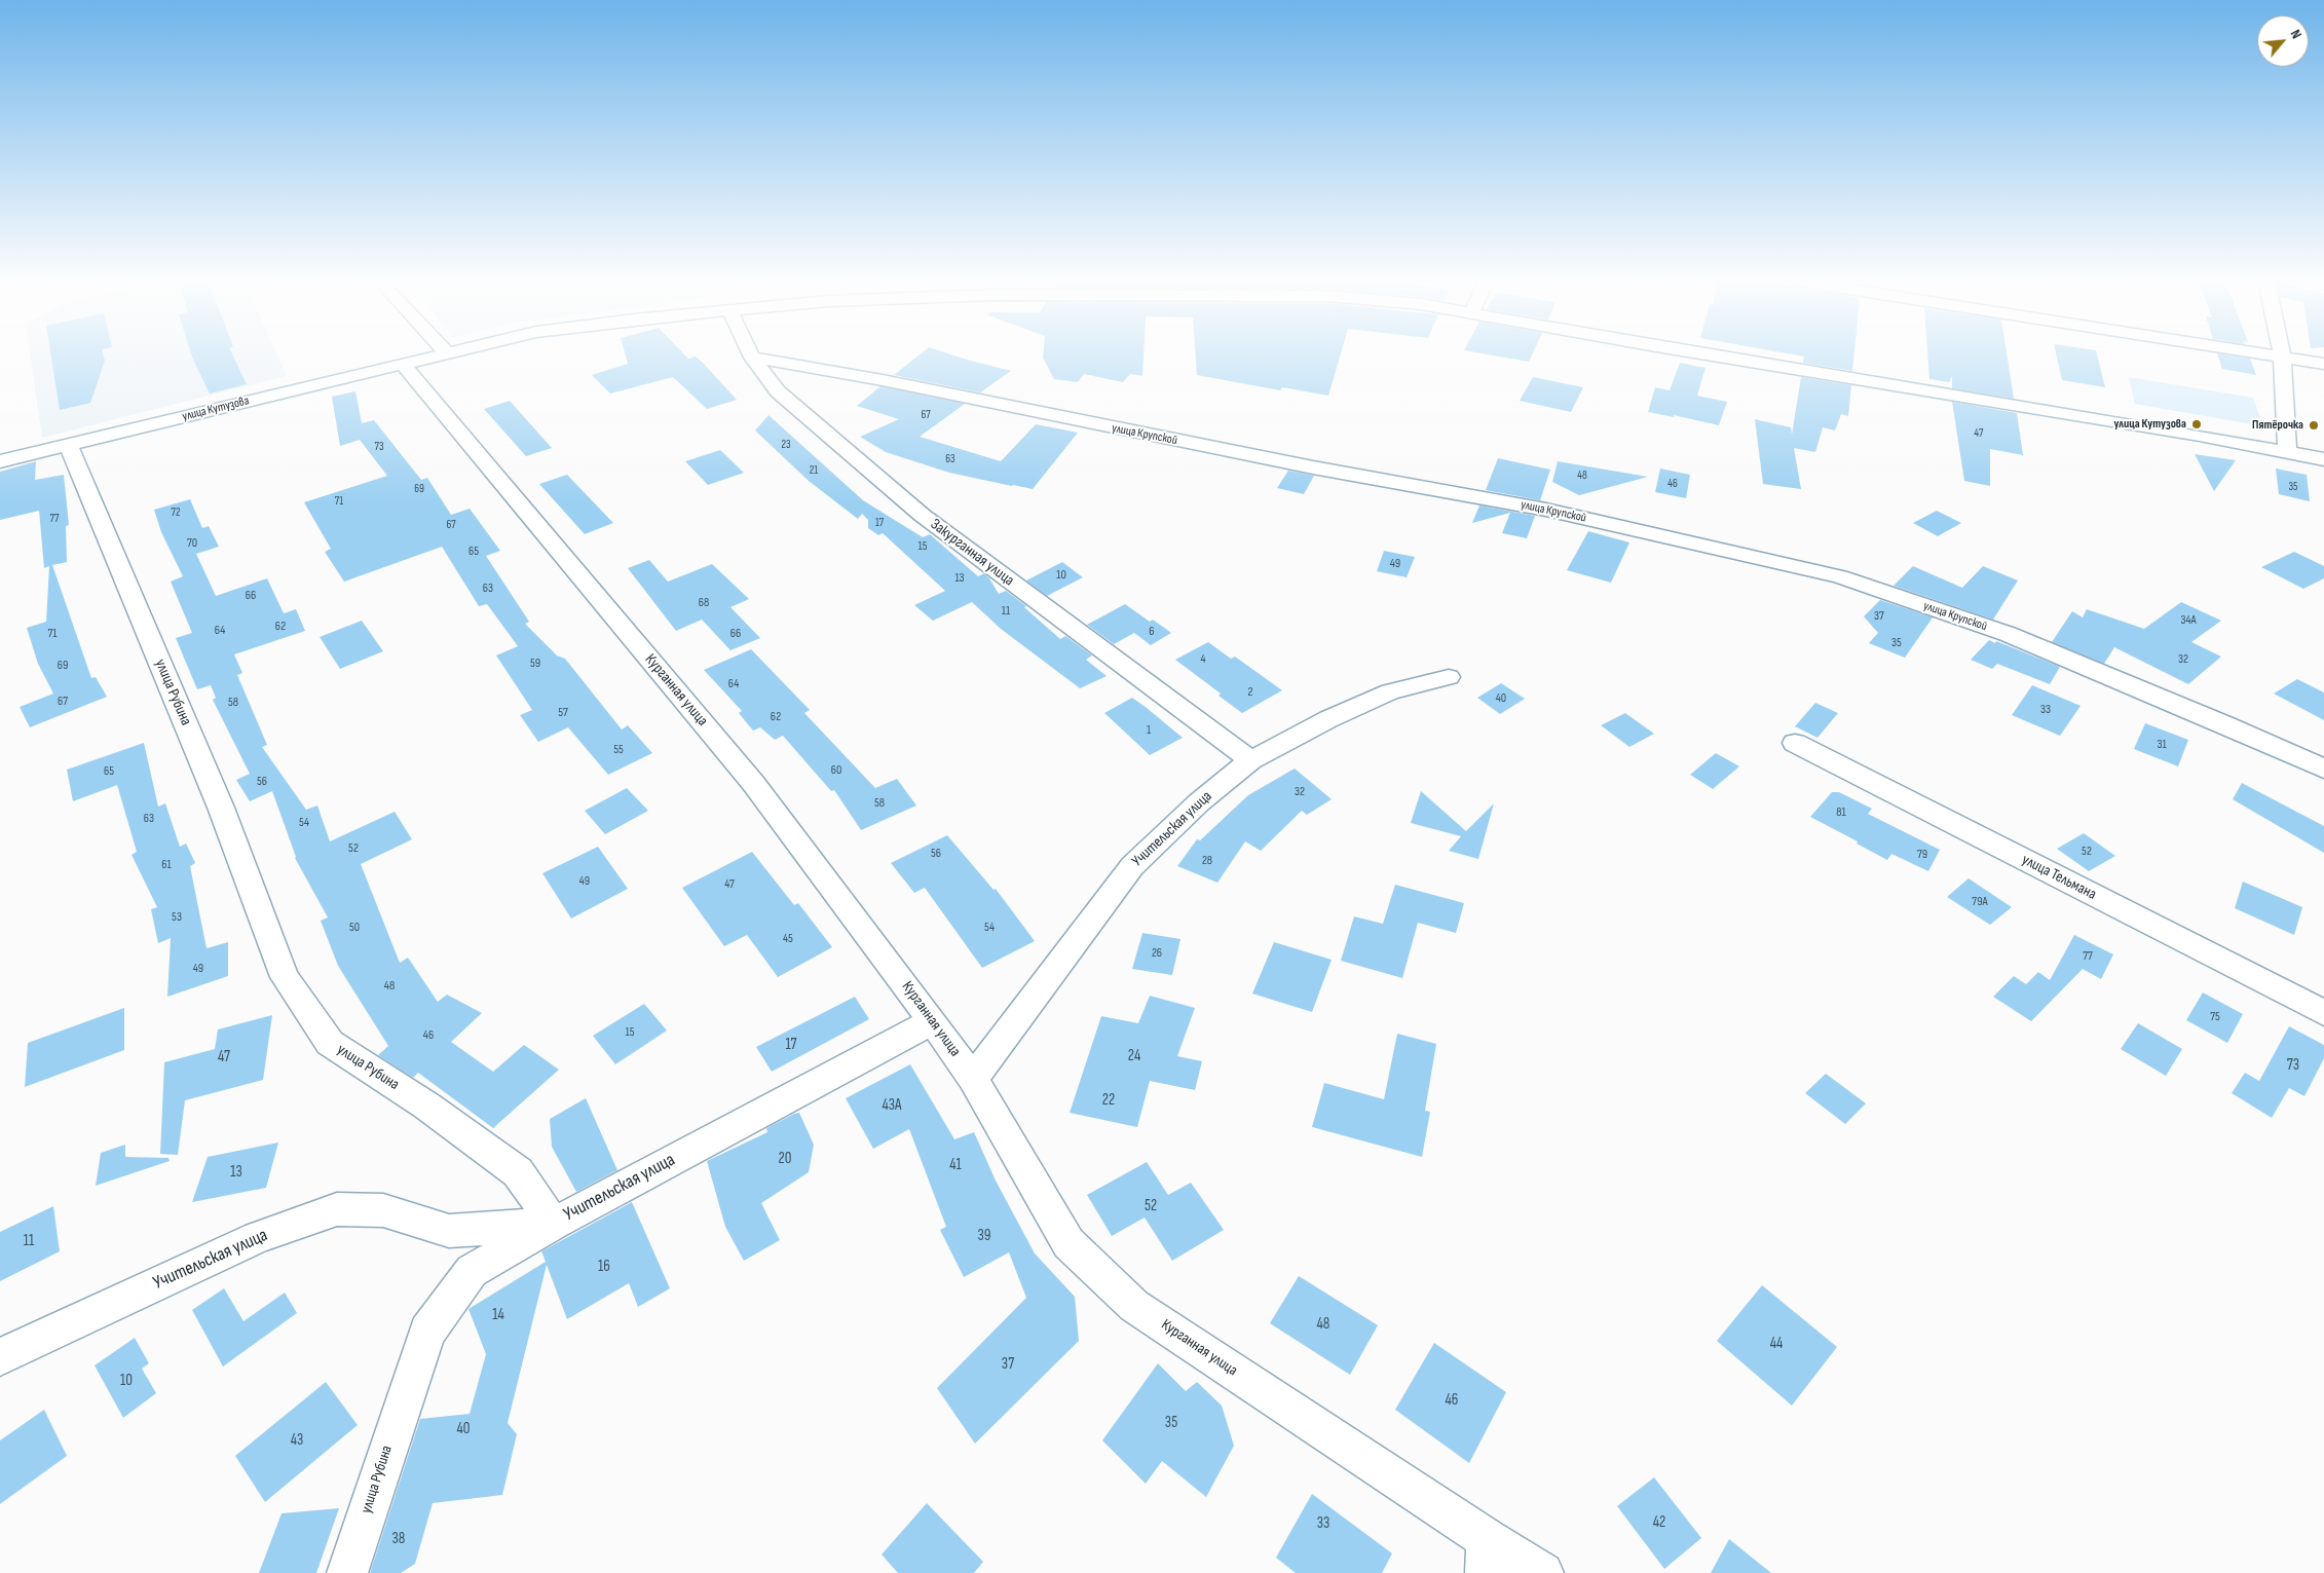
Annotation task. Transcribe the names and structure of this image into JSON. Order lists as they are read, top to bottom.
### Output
{
  "streets": {
    "street": [
      "улица Кутузова",
      "улица Крупской",
      "Закурганная улица",
      "Курганная улица",
      "улица Рубина",
      "Учительская улица",
      "улица Тельмана"
    ]
  },
  "crossings": [
    ["улица Кутузова", "Курганная улица"],
    ["улица Кутузова", "улица Рубина"],
    ["улица Крупской", "Закурганная улица"],
    ["Закурганная улица", "Учительская улица"],
    ["Курганная улица", "Учительская улица"],
    ["улица Рубина", "Учительская улица"]
  ],
  "places": ["улица Кутузова", "Пятёрочка"],
  "house_numbers": [
    "67",
    "47",
    "23",
    "73",
    "63",
    "21",
    "48",
    "46",
    "35",
    "69",
    "71",
    "72",
    "77",
    "17",
    "67",
    "70",
    "15",
    "65",
    "49",
    "10",
    "13",
    "63",
    "66",
    "68",
    "11",
    "37",
    "34А",
    "62",
    "64",
    "6",
    "71",
    "66",
    "35",
    "4",
    "32",
    "59",
    "69",
    "64",
    "2",
    "40",
    "67",
    "58",
    "33",
    "57",
    "62",
    "1",
    "31",
    "55",
    "60",
    "65",
    "56",
    "32",
    "58",
    "81",
    "63",
    "54",
    "52",
    "52",
    "56",
    "79",
    "28",
    "61",
    "49",
    "47",
    "79А",
    "53",
    "50",
    "54",
    "45",
    "26",
    "77",
    "49",
    "48",
    "75",
    "15",
    "46",
    "17",
    "24",
    "47",
    "73",
    "22",
    "43А",
    "20",
    "41",
    "13",
    "52",
    "39",
    "11",
    "16",
    "14",
    "48",
    "44",
    "37",
    "10",
    "46",
    "35",
    "40",
    "43",
    "42",
    "33",
    "38"
  ],
  "north": "top right"
}
